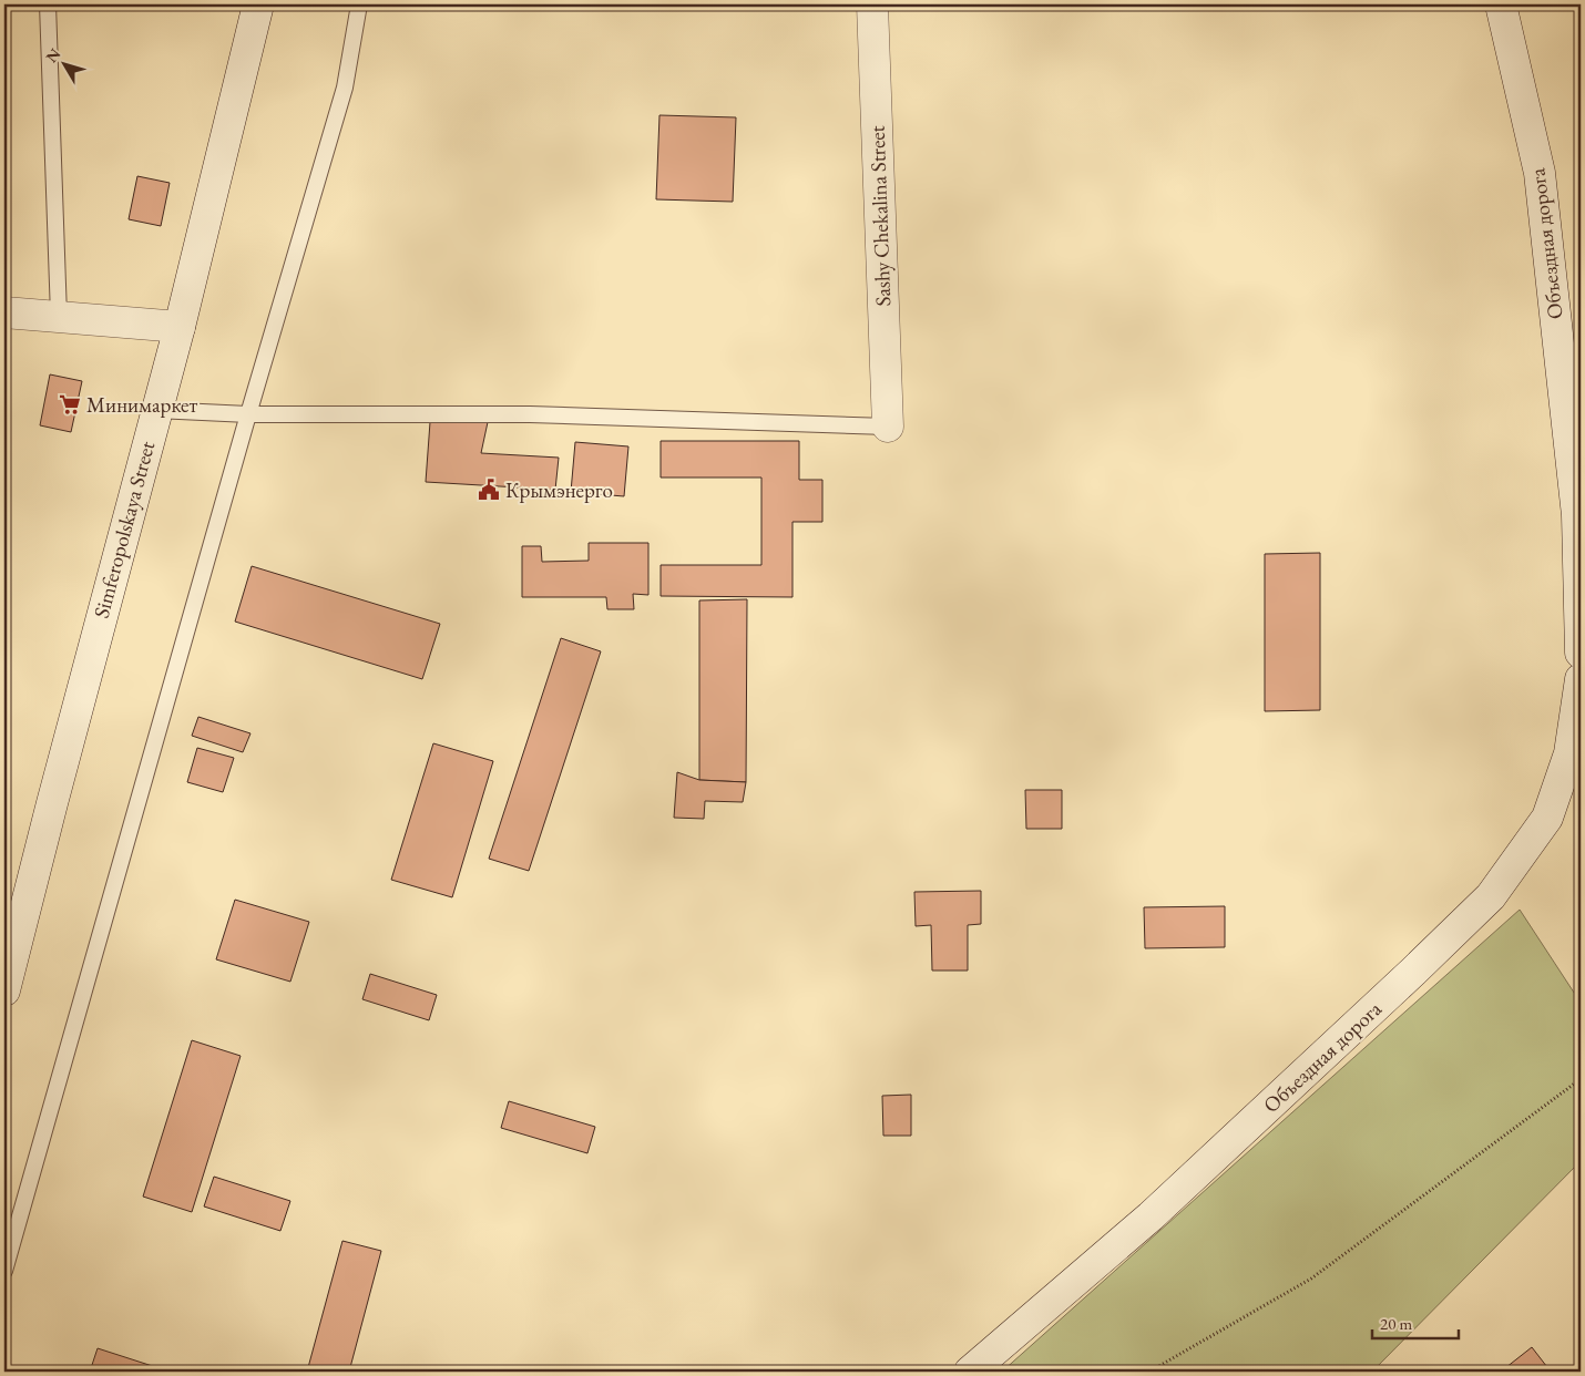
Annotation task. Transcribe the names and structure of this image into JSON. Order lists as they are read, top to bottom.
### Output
{
  "streets": {
    "main road": ["Sashy Chekalina Street", "Объездная дорога", "Simferopolskaya Street"]
  },
  "places": {
    "supermarket": ["Минимаркет"],
    "public building": ["Крымэнерго"]
  },
  "scale_bar": "20 m",
  "north": "top left"
}
